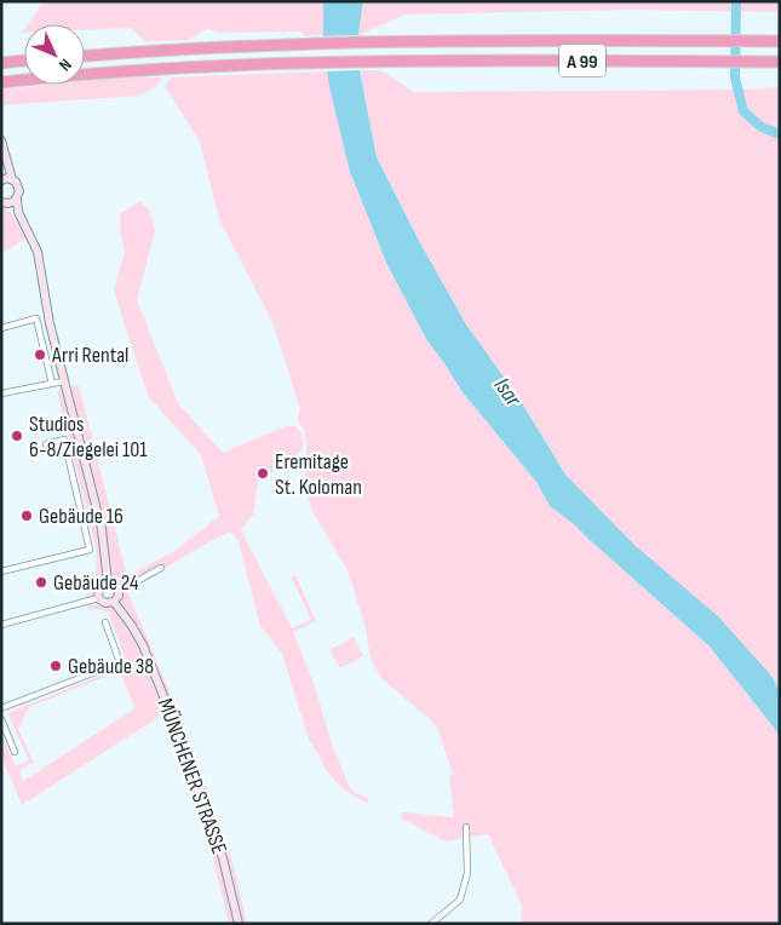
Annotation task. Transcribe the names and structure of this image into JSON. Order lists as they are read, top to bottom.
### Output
{
  "streets": {
    "highway": ["A 99"],
    "main road": ["MÜNCHENER STRASSE"]
  },
  "water": ["Isar"],
  "places": [
    "Arri Rental",
    "Studios 6-8/Ziegelei 101",
    "Eremitage St. Koloman",
    "Gebäude 16",
    "Gebäude 24",
    "Gebäude 38"
  ],
  "north": "bottom right"
}
